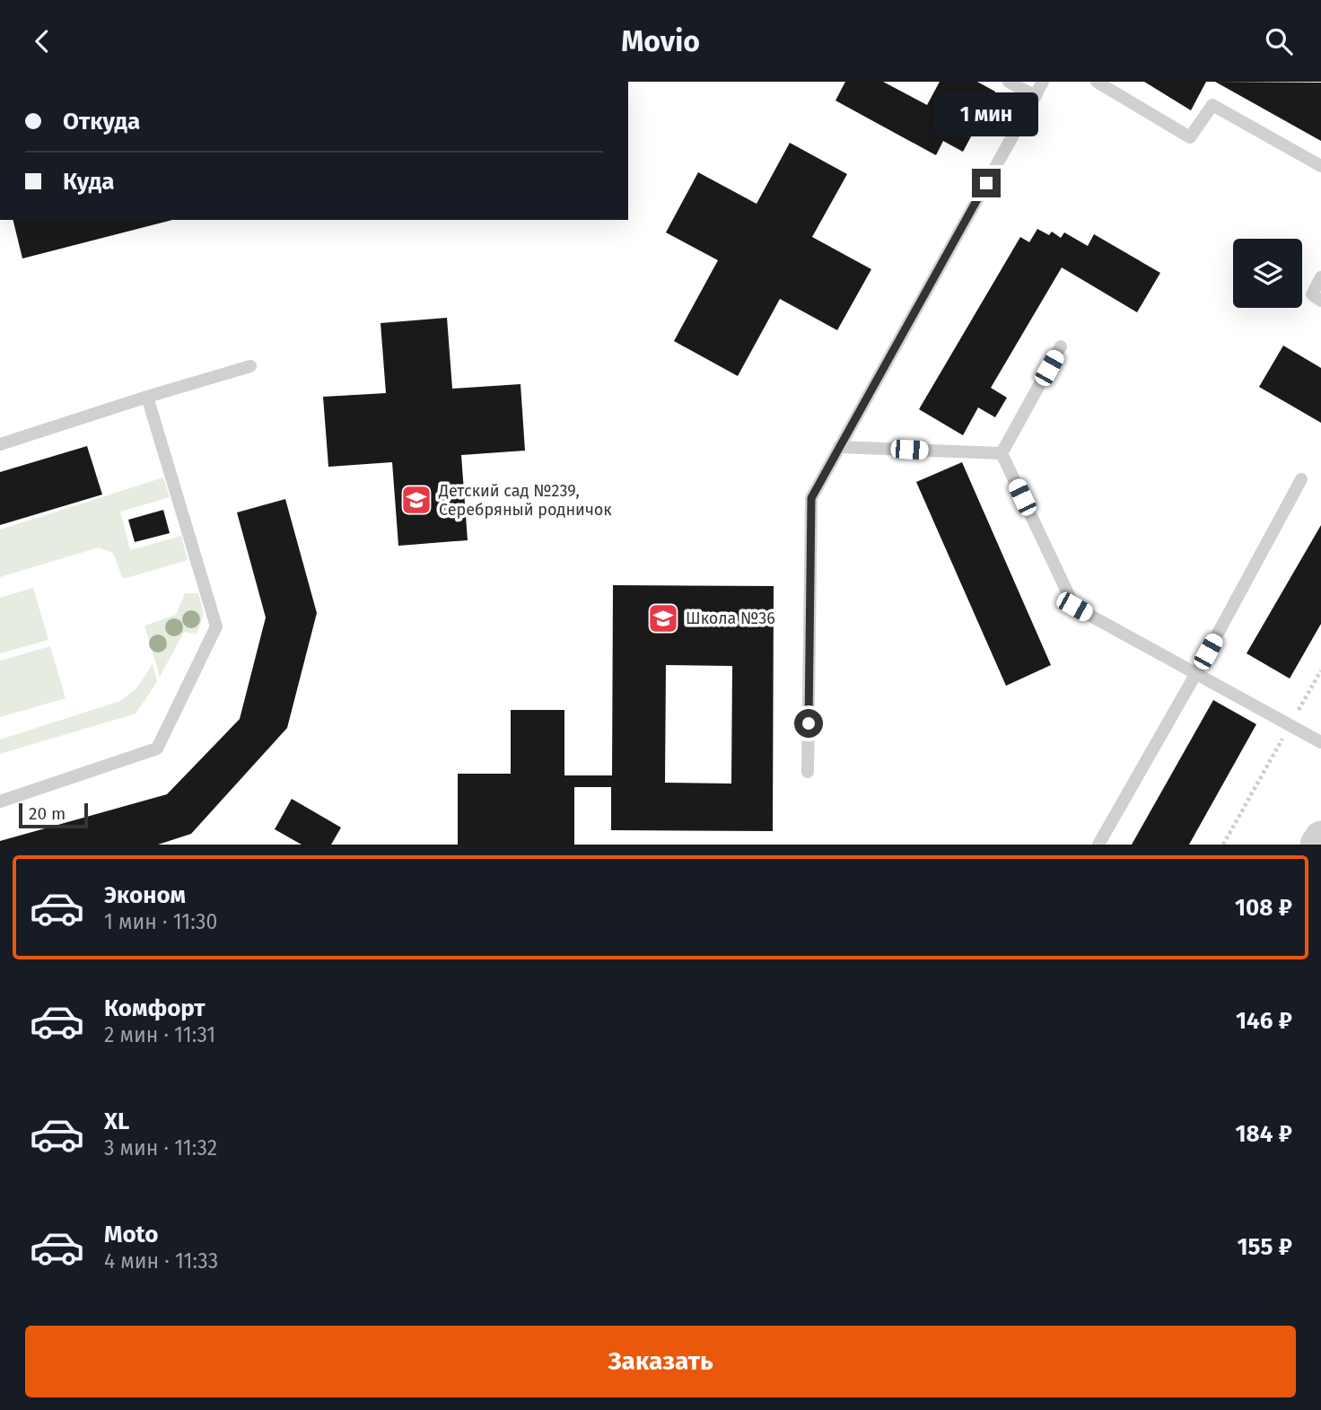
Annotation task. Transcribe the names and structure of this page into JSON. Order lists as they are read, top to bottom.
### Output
{
  "places": {
    "school or university": ["Детский сад №239, Серебряный родничок", "Школа №36"]
  },
  "scale_bar": "20 m",
  "page": {
    "header": "Movio",
    "banner": ["Откуда", "Куда"],
    "bubble": "1 мин",
    "scale": "20 m",
    "list": [
      {
        "name": "Эконом",
        "note": "1 мин · 11:30",
        "value": "108 ₽"
      },
      {
        "name": "Комфорт",
        "note": "2 мин · 11:31",
        "value": "146 ₽"
      },
      {
        "name": "XL",
        "note": "3 мин · 11:32",
        "value": "184 ₽"
      },
      {
        "name": "Moto",
        "note": "4 мин · 11:33",
        "value": "155 ₽"
      }
    ],
    "buttons": "Заказать"
  }
}
